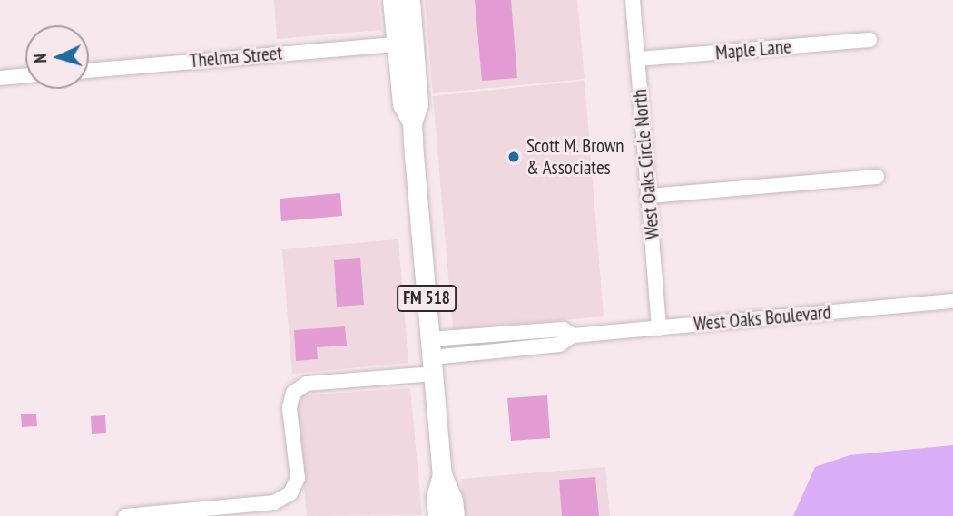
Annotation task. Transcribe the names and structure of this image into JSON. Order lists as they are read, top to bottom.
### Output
{
  "streets": {
    "main road": ["FM 518"],
    "street": [
      "Maple Lane",
      "Thelma Street",
      "West Oaks Circle North",
      "West Oaks Boulevard"
    ]
  },
  "crossings": [
    ["Maple Lane", "West Oaks Circle North"],
    ["Thelma Street", "FM 518"],
    ["West Oaks Circle North", "West Oaks Boulevard"],
    ["FM 518", "West Oaks Boulevard"]
  ],
  "places": ["Scott M. Brown & Associates"],
  "north": "left"
}
